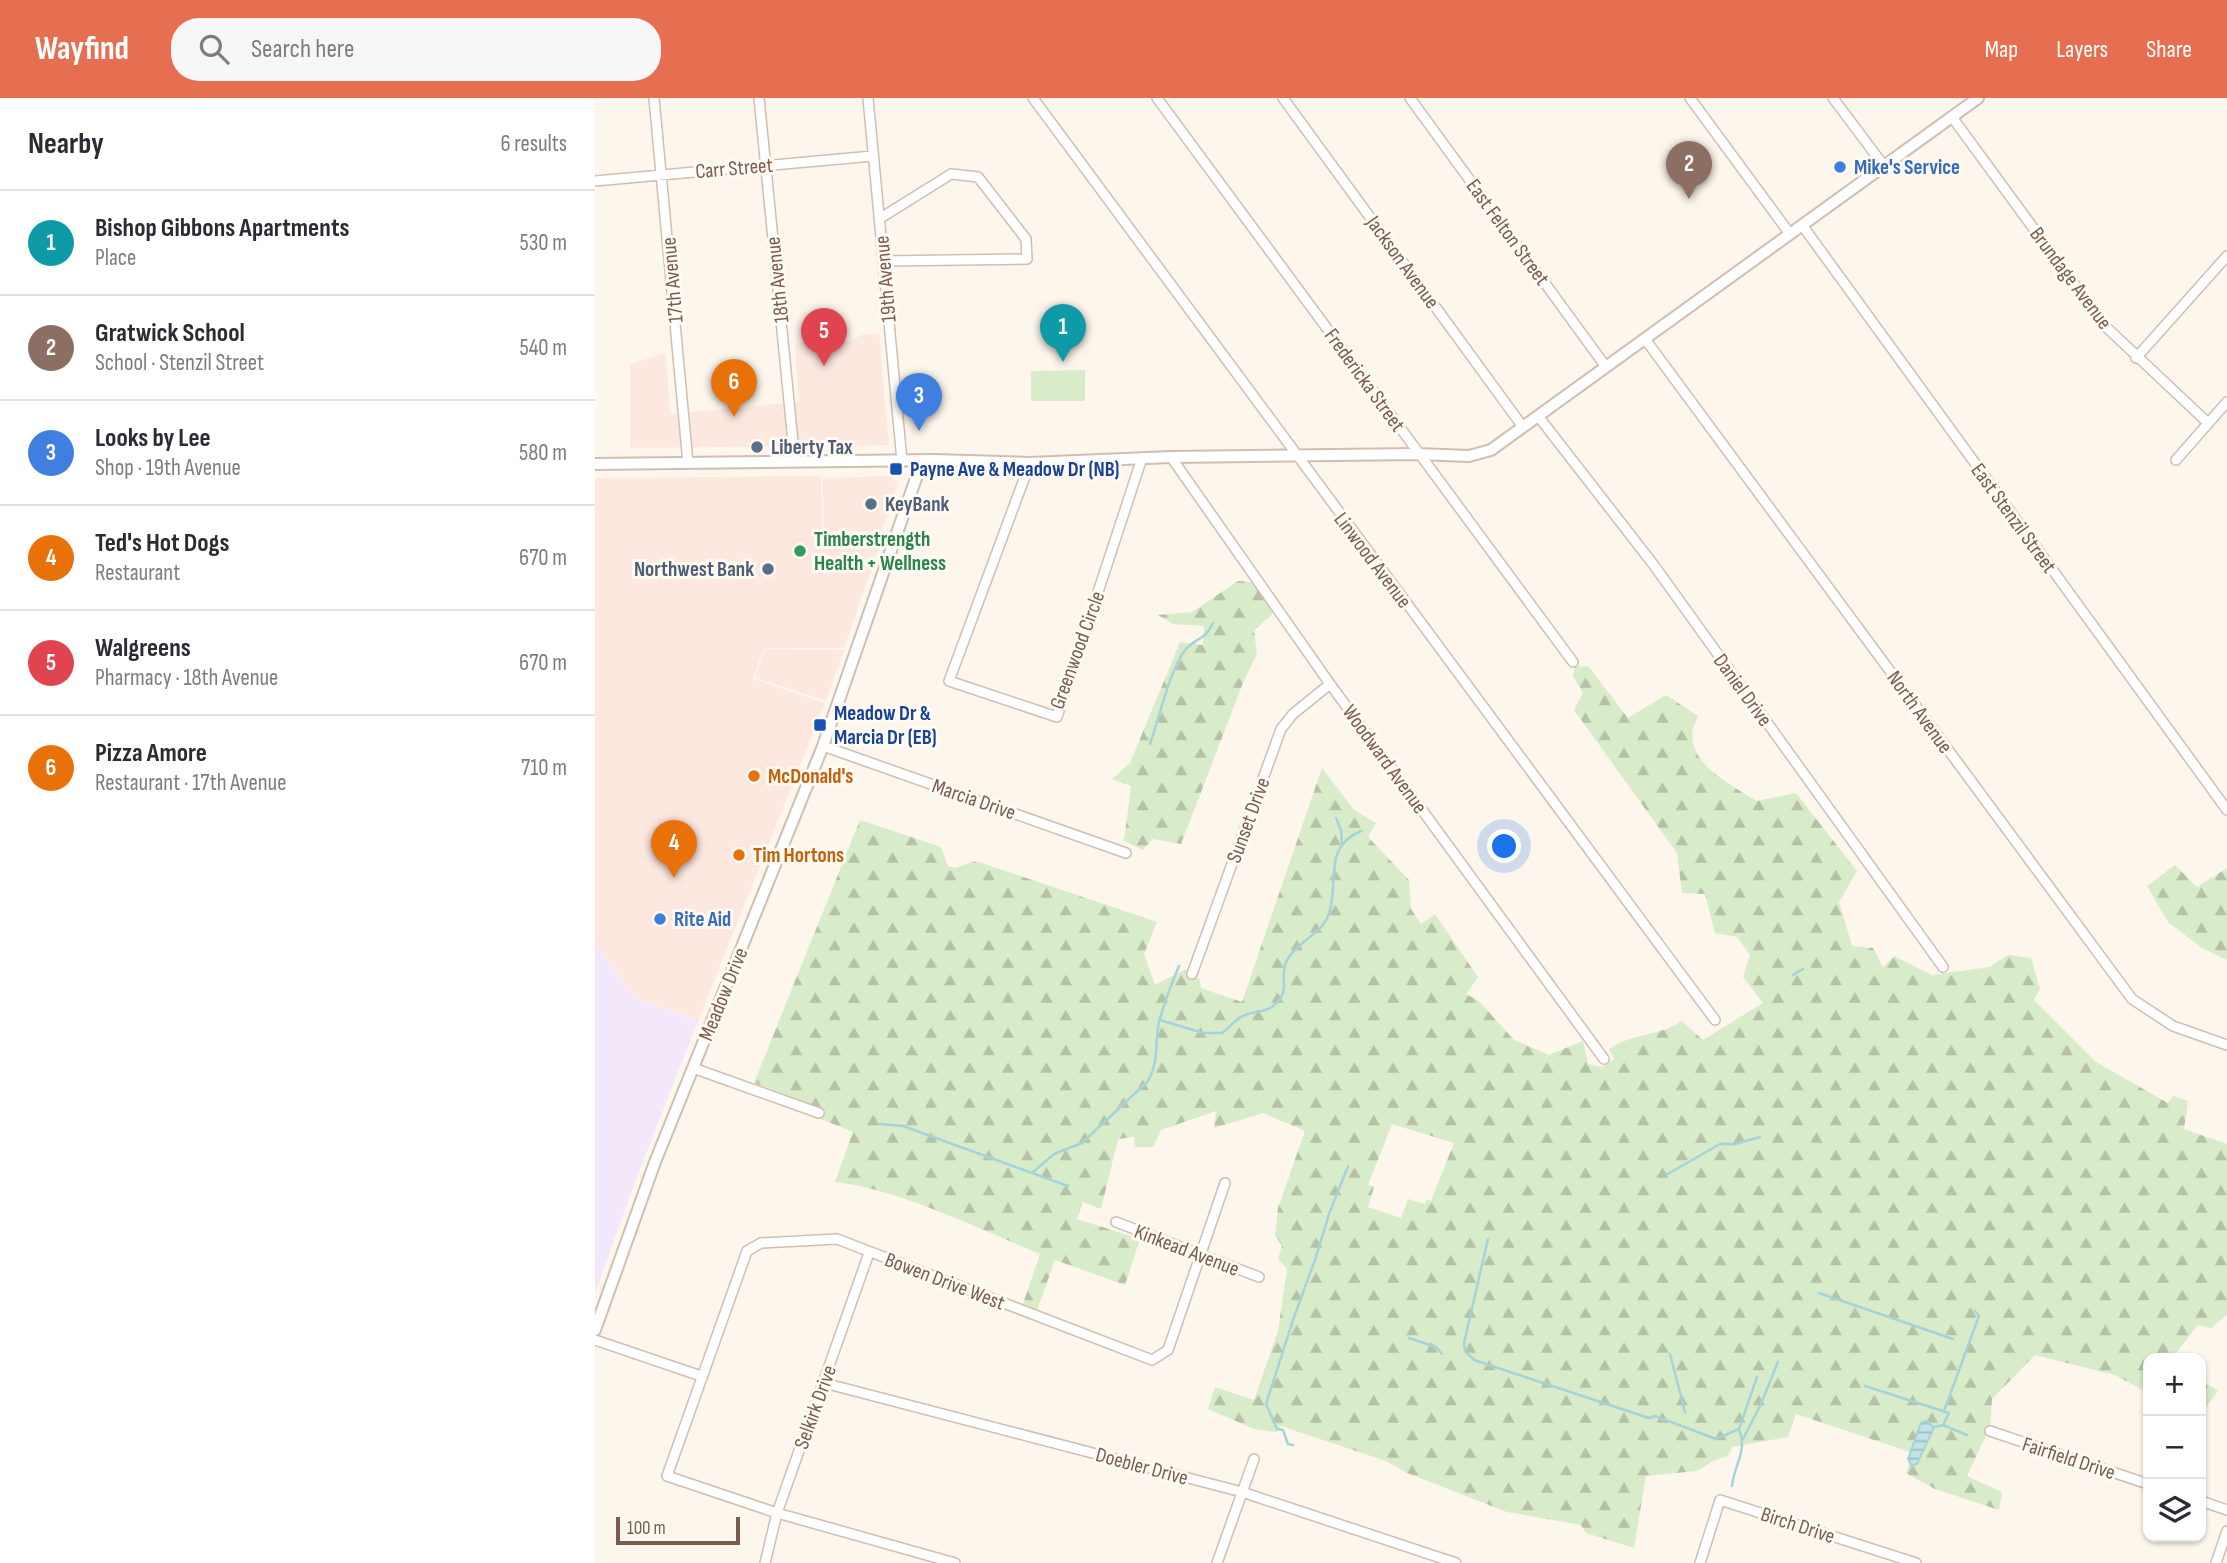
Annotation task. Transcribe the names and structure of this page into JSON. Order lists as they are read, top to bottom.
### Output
{
  "streets": {
    "street": [
      "Carr Street",
      "East Felton Street",
      "Jackson Avenue",
      "Brundage Avenue",
      "19th Avenue",
      "17th Avenue",
      "18th Avenue",
      "Fredericka Street",
      "East Stenzil Street",
      "Linwood Avenue",
      "Greenwood Circle",
      "Daniel Drive",
      "North Avenue",
      "Woodward Avenue",
      "Marcia Drive",
      "Sunset Drive",
      "Meadow Drive",
      "Kinkead Avenue",
      "Bowen Drive West",
      "Selkirk Drive",
      "Fairfield Drive",
      "Doebler Drive",
      "Birch Drive"
    ]
  },
  "crossings": [
    ["Carr Street", "19th Avenue"],
    ["Carr Street", "17th Avenue"],
    ["Carr Street", "18th Avenue"],
    ["Woodward Avenue", "Sunset Drive"],
    ["Marcia Drive", "Meadow Drive"],
    ["Kinkead Avenue", "Bowen Drive West"],
    ["Bowen Drive West", "Selkirk Drive"],
    ["Selkirk Drive", "Doebler Drive"]
  ],
  "places": {
    "other": [
      "Mike's Service",
      "Liberty Tax",
      "KeyBank",
      "Timberstrength Health + Wellness",
      "Northwest Bank",
      "McDonald's",
      "Tim Hortons",
      "Rite Aid"
    ],
    "transit": ["Payne Ave & Meadow Dr (NB)", "Meadow Dr & Marcia Dr (EB)"]
  },
  "scale_bar": "100 m",
  "page": {
    "header": "Wayfind",
    "search": "Search here",
    "nav": ["Map", "Layers", "Share"],
    "heading": ["Nearby", "6 results"],
    "pins": [
      "2",
      "1",
      "5",
      "6",
      "3",
      "4"
    ],
    "list": [
      {
        "mark": "1",
        "name": "Bishop Gibbons Apartments",
        "note": "Place",
        "value": "530 m"
      },
      {
        "mark": "2",
        "name": "Gratwick School",
        "note": "School · Stenzil Street",
        "value": "540 m"
      },
      {
        "mark": "3",
        "name": "Looks by Lee",
        "note": "Shop · 19th Avenue",
        "value": "580 m"
      },
      {
        "mark": "4",
        "name": "Ted's Hot Dogs",
        "note": "Restaurant",
        "value": "670 m"
      },
      {
        "mark": "5",
        "name": "Walgreens",
        "note": "Pharmacy · 18th Avenue",
        "value": "670 m"
      },
      {
        "mark": "6",
        "name": "Pizza Amore",
        "note": "Restaurant · 17th Avenue",
        "value": "710 m"
      }
    ],
    "map_buttons": ["+", "−"],
    "scale": "100 m"
  }
}
